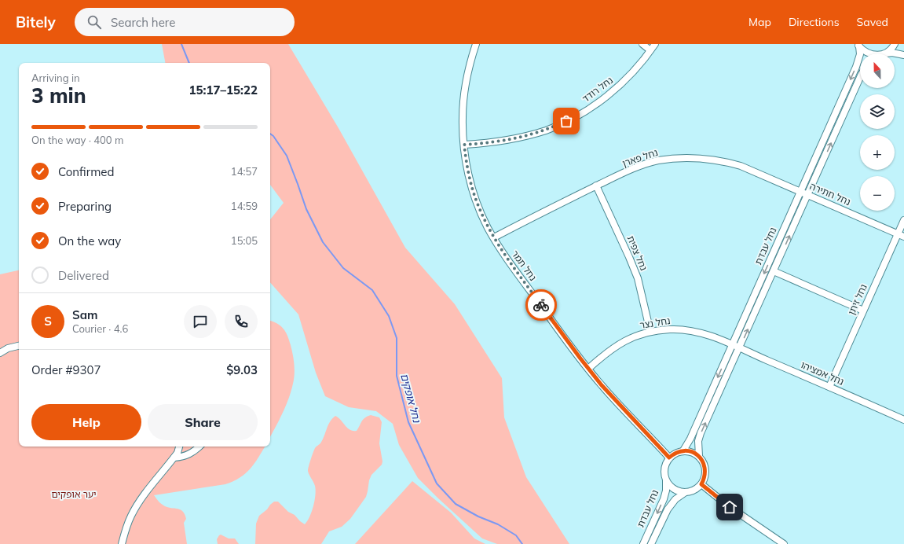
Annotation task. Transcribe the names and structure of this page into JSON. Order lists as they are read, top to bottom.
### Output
{
  "streets": {
    "street": [
      "נחל רודד",
      "נחל פארן",
      "נחל חתירה",
      "נחל עבדת",
      "נחל צפית",
      "נחל תמר",
      "נחל זיתן",
      "נחל נצר",
      "נחל אמציהו"
    ]
  },
  "crossings": [
    ["נחל רודד", "נחל תמר"],
    ["נחל פארן", "נחל חתירה"],
    ["נחל פארן", "נחל עבדת"],
    ["נחל פארן", "נחל צפית"],
    ["נחל פארן", "נחל תמר"],
    ["נחל חתירה", "נחל עבדת"],
    ["נחל חתירה", "נחל זיתן"],
    ["נחל עבדת", "נחל תמר"],
    ["נחל עבדת", "נחל נצר"],
    ["נחל עבדת", "נחל אמציהו"],
    ["נחל צפית", "נחל נצר"],
    ["נחל תמר", "נחל נצר"],
    ["נחל זיתן", "נחל אמציהו"],
    ["נחל נצר", "נחל אמציהו"]
  ],
  "water": ["נחל אופקים"],
  "parks": ["יער אופקים"],
  "north": "top",
  "page": {
    "header": "Bitely",
    "search": "Search here",
    "nav": ["Map", "Directions", "Saved"],
    "map_buttons": ["+", "−"],
    "heading": ["3 min", "Arriving in", "15:17–15:22"],
    "panel": [
      "Sam",
      "Courier · 4.6",
      "Order #9307",
      "$9.03"
    ],
    "bar": "On the way · 400 m",
    "list": [
      ["Confirmed", "14:57"],
      ["Preparing", "14:59"],
      ["On the way", "15:05"],
      "Delivered"
    ],
    "round": "S",
    "buttons": ["Help", "Share"]
  }
}
